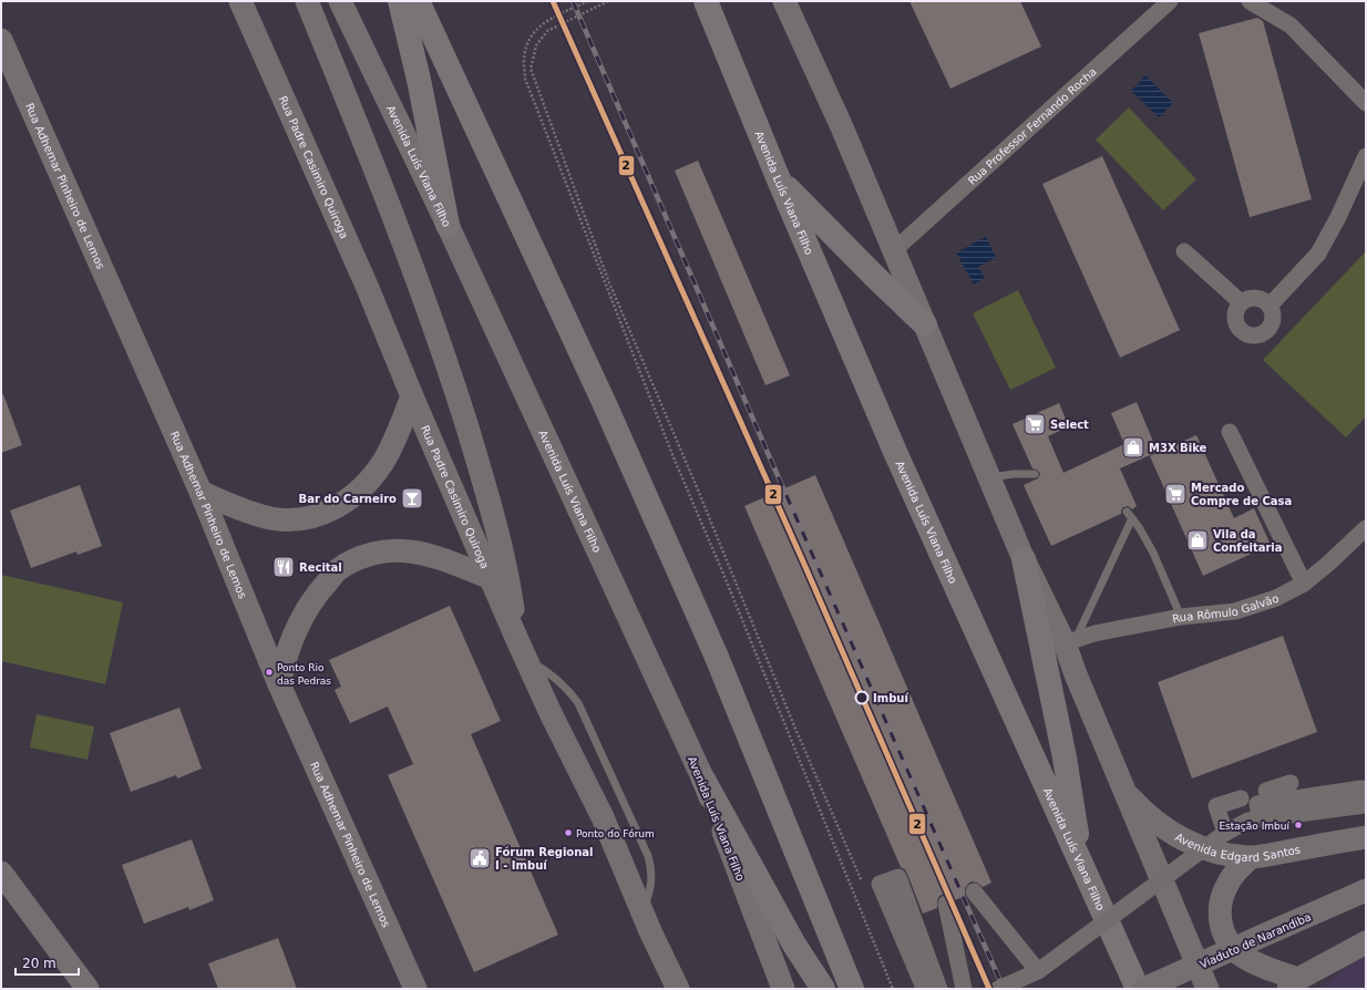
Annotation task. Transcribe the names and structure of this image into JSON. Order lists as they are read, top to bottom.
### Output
{
  "streets": {
    "highway": ["Avenida Luís Viana Filho"],
    "main road": [
      "Rua Padre Casimiro Quiroga",
      "Rua Adhemar Pinheiro de Lemos",
      "Avenida Edgard Santos",
      "Viaduto de Narandiba"
    ],
    "street": ["Rua Professor Fernando Rocha", "Rua Rômulo Galvão"]
  },
  "places": {
    "supermarket": ["Select", "Mercado Compre de Casa"],
    "shop": ["M3X Bike", "Vila da Confeitaria"],
    "bar": ["Bar do Carneiro"],
    "restaurant": ["Recital"],
    "other": [
      "Ponto Rio das Pedras",
      "Imbuí",
      "Estação Imbuí",
      "Ponto do Fórum"
    ],
    "public building": ["Fórum Regional I - Imbuí"]
  },
  "lines": ["transit line 2"],
  "scale_bar": "20 m"
}
